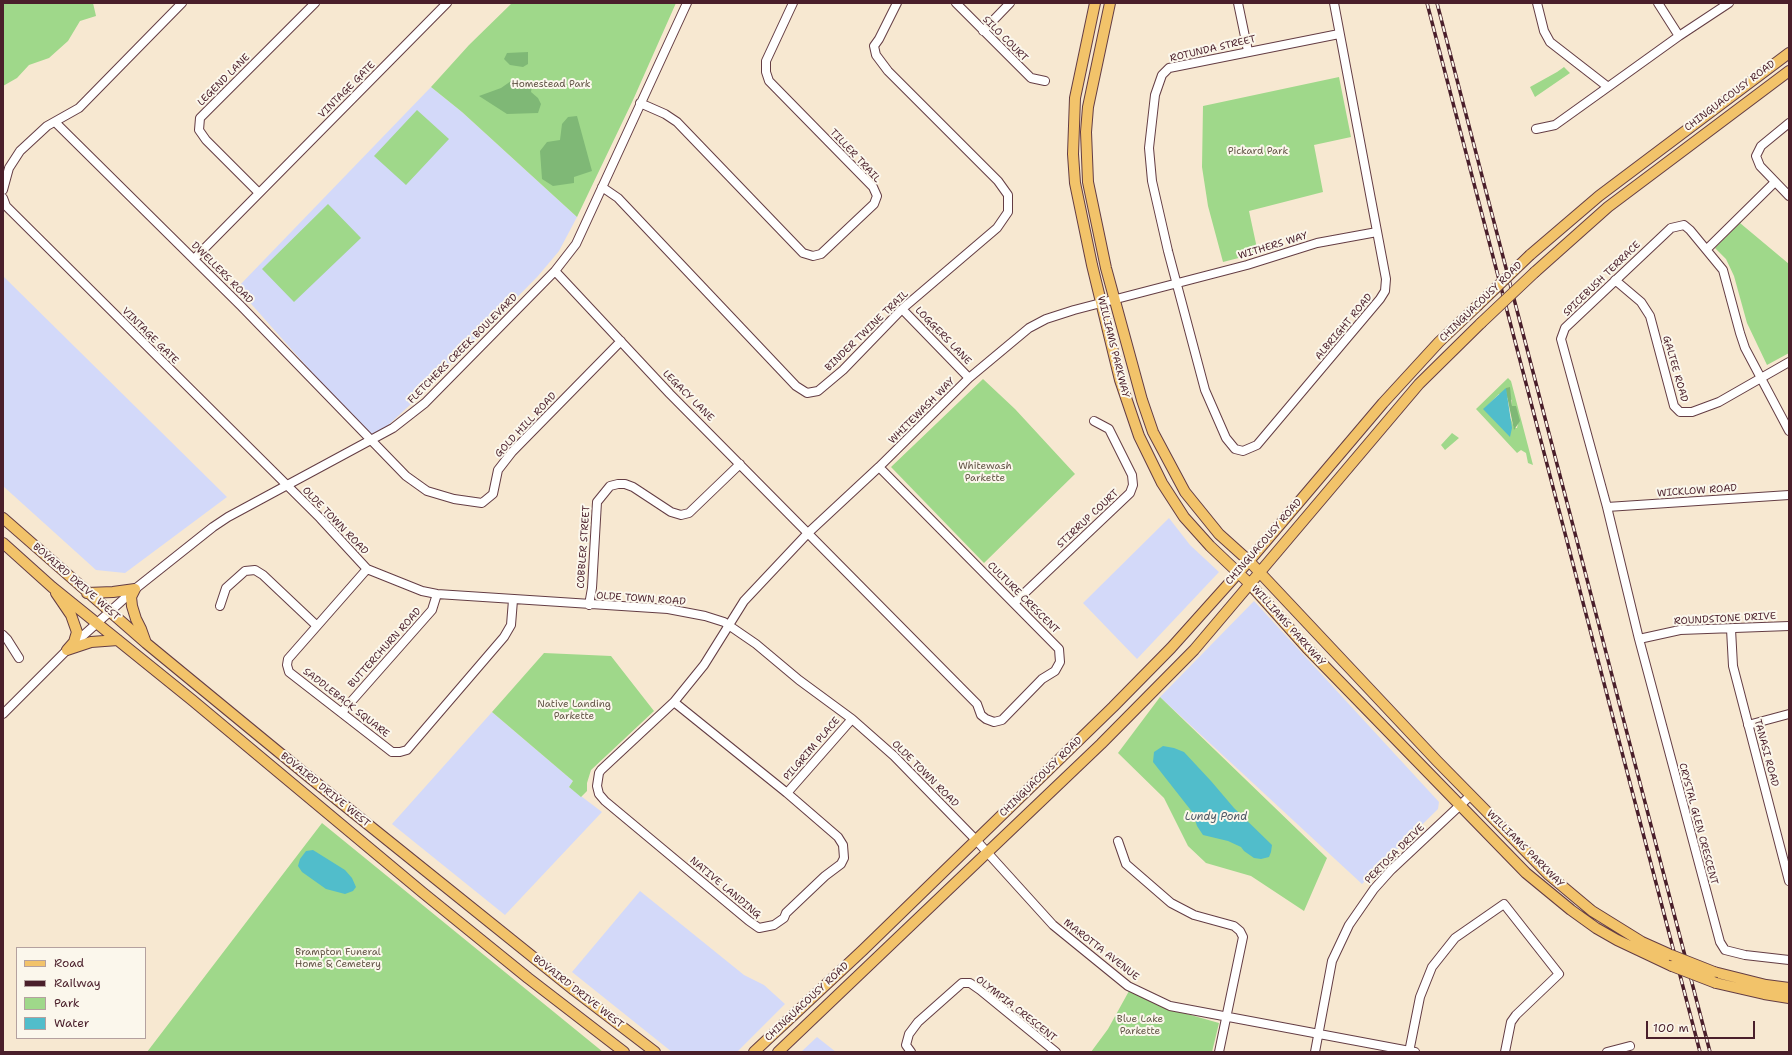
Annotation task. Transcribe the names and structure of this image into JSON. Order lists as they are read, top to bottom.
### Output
{
  "streets": {
    "main road": ["CHINGUACOUSY ROAD", "WILLIAMS PARKWAY", "BOVAIRD DRIVE WEST"],
    "street": [
      "SILO COURT",
      "ROTUNDA STREET",
      "LEGEND LANE",
      "VINTAGE GATE",
      "TILLER TRAIL",
      "WITHERS WAY",
      "DWELLERS ROAD",
      "SPICEBUSH TERRACE",
      "ALBRIGHT ROAD",
      "BINDER TWINE TRAIL",
      "LOGGERS LANE",
      "FLETCHERS CREEK BOULEVARD",
      "GALTEE ROAD",
      "LEGACY LANE",
      "WHITEWASH WAY",
      "GOLD HILL ROAD",
      "WICKLOW ROAD",
      "STIRRUP COURT",
      "OLDE TOWN ROAD",
      "COBBLER STREET",
      "CULTURE CRESCENT",
      "ROUNDSTONE DRIVE",
      "BUTTERCHURN ROAD",
      "SADDLEBACK SQUARE",
      "PILGRIM PLACE",
      "TANASI ROAD",
      "CRYSTAL GLEN CRESCENT",
      "PERTOSA DRIVE",
      "NATIVE LANDING",
      "MAROTTA AVENUE",
      "OLYMPIA CRESCENT"
    ]
  },
  "crossings": [
    ["ROTUNDA STREET", "WITHERS WAY"],
    ["ROTUNDA STREET", "ALBRIGHT ROAD"],
    ["ROTUNDA STREET", "WHITEWASH WAY"],
    ["LEGEND LANE", "VINTAGE GATE"],
    ["VINTAGE GATE", "DWELLERS ROAD"],
    ["VINTAGE GATE", "FLETCHERS CREEK BOULEVARD"],
    ["VINTAGE GATE", "OLDE TOWN ROAD"],
    ["CHINGUACOUSY ROAD", "WILLIAMS PARKWAY"],
    ["CHINGUACOUSY ROAD", "OLDE TOWN ROAD"],
    ["CHINGUACOUSY ROAD", "MAROTTA AVENUE"],
    ["TILLER TRAIL", "FLETCHERS CREEK BOULEVARD"],
    ["WITHERS WAY", "ALBRIGHT ROAD"],
    ["WITHERS WAY", "WHITEWASH WAY"],
    ["DWELLERS ROAD", "FLETCHERS CREEK BOULEVARD"],
    ["DWELLERS ROAD", "GOLD HILL ROAD"],
    ["SPICEBUSH TERRACE", "GALTEE ROAD"],
    ["SPICEBUSH TERRACE", "WICKLOW ROAD"],
    ["SPICEBUSH TERRACE", "ROUNDSTONE DRIVE"],
    ["SPICEBUSH TERRACE", "CRYSTAL GLEN CRESCENT"],
    ["ALBRIGHT ROAD", "WHITEWASH WAY"],
    ["BINDER TWINE TRAIL", "LOGGERS LANE"],
    ["BINDER TWINE TRAIL", "FLETCHERS CREEK BOULEVARD"],
    ["LOGGERS LANE", "WHITEWASH WAY"],
    ["WILLIAMS PARKWAY", "WHITEWASH WAY"],
    ["WILLIAMS PARKWAY", "PERTOSA DRIVE"],
    ["FLETCHERS CREEK BOULEVARD", "LEGACY LANE"],
    ["FLETCHERS CREEK BOULEVARD", "GOLD HILL ROAD"],
    ["FLETCHERS CREEK BOULEVARD", "OLDE TOWN ROAD"],
    ["FLETCHERS CREEK BOULEVARD", "BOVAIRD DRIVE WEST"],
    ["LEGACY LANE", "WHITEWASH WAY"],
    ["LEGACY LANE", "GOLD HILL ROAD"],
    ["LEGACY LANE", "COBBLER STREET"],
    ["LEGACY LANE", "CULTURE CRESCENT"],
    ["WHITEWASH WAY", "OLDE TOWN ROAD"],
    ["WHITEWASH WAY", "CULTURE CRESCENT"],
    ["WHITEWASH WAY", "NATIVE LANDING"],
    ["STIRRUP COURT", "CULTURE CRESCENT"],
    ["OLDE TOWN ROAD", "COBBLER STREET"],
    ["OLDE TOWN ROAD", "BUTTERCHURN ROAD"],
    ["OLDE TOWN ROAD", "SADDLEBACK SQUARE"],
    ["OLDE TOWN ROAD", "PILGRIM PLACE"],
    ["OLDE TOWN ROAD", "NATIVE LANDING"],
    ["OLDE TOWN ROAD", "MAROTTA AVENUE"],
    ["ROUNDSTONE DRIVE", "TANASI ROAD"],
    ["ROUNDSTONE DRIVE", "CRYSTAL GLEN CRESCENT"],
    ["BUTTERCHURN ROAD", "SADDLEBACK SQUARE"],
    ["PILGRIM PLACE", "NATIVE LANDING"],
    ["PERTOSA DRIVE", "MAROTTA AVENUE"]
  ],
  "water": ["Lundy Pond"],
  "parks": [
    "Homestead Park",
    "Pickard Park",
    "Whitewash Parkette",
    "Native Landing Parkette",
    "Brampton Funeral Home & Cemetery",
    "Blue Lake Parkette"
  ],
  "legend": [
    "Road",
    "Railway",
    "Park",
    "Water"
  ],
  "scale_bar": "100 m"
}
